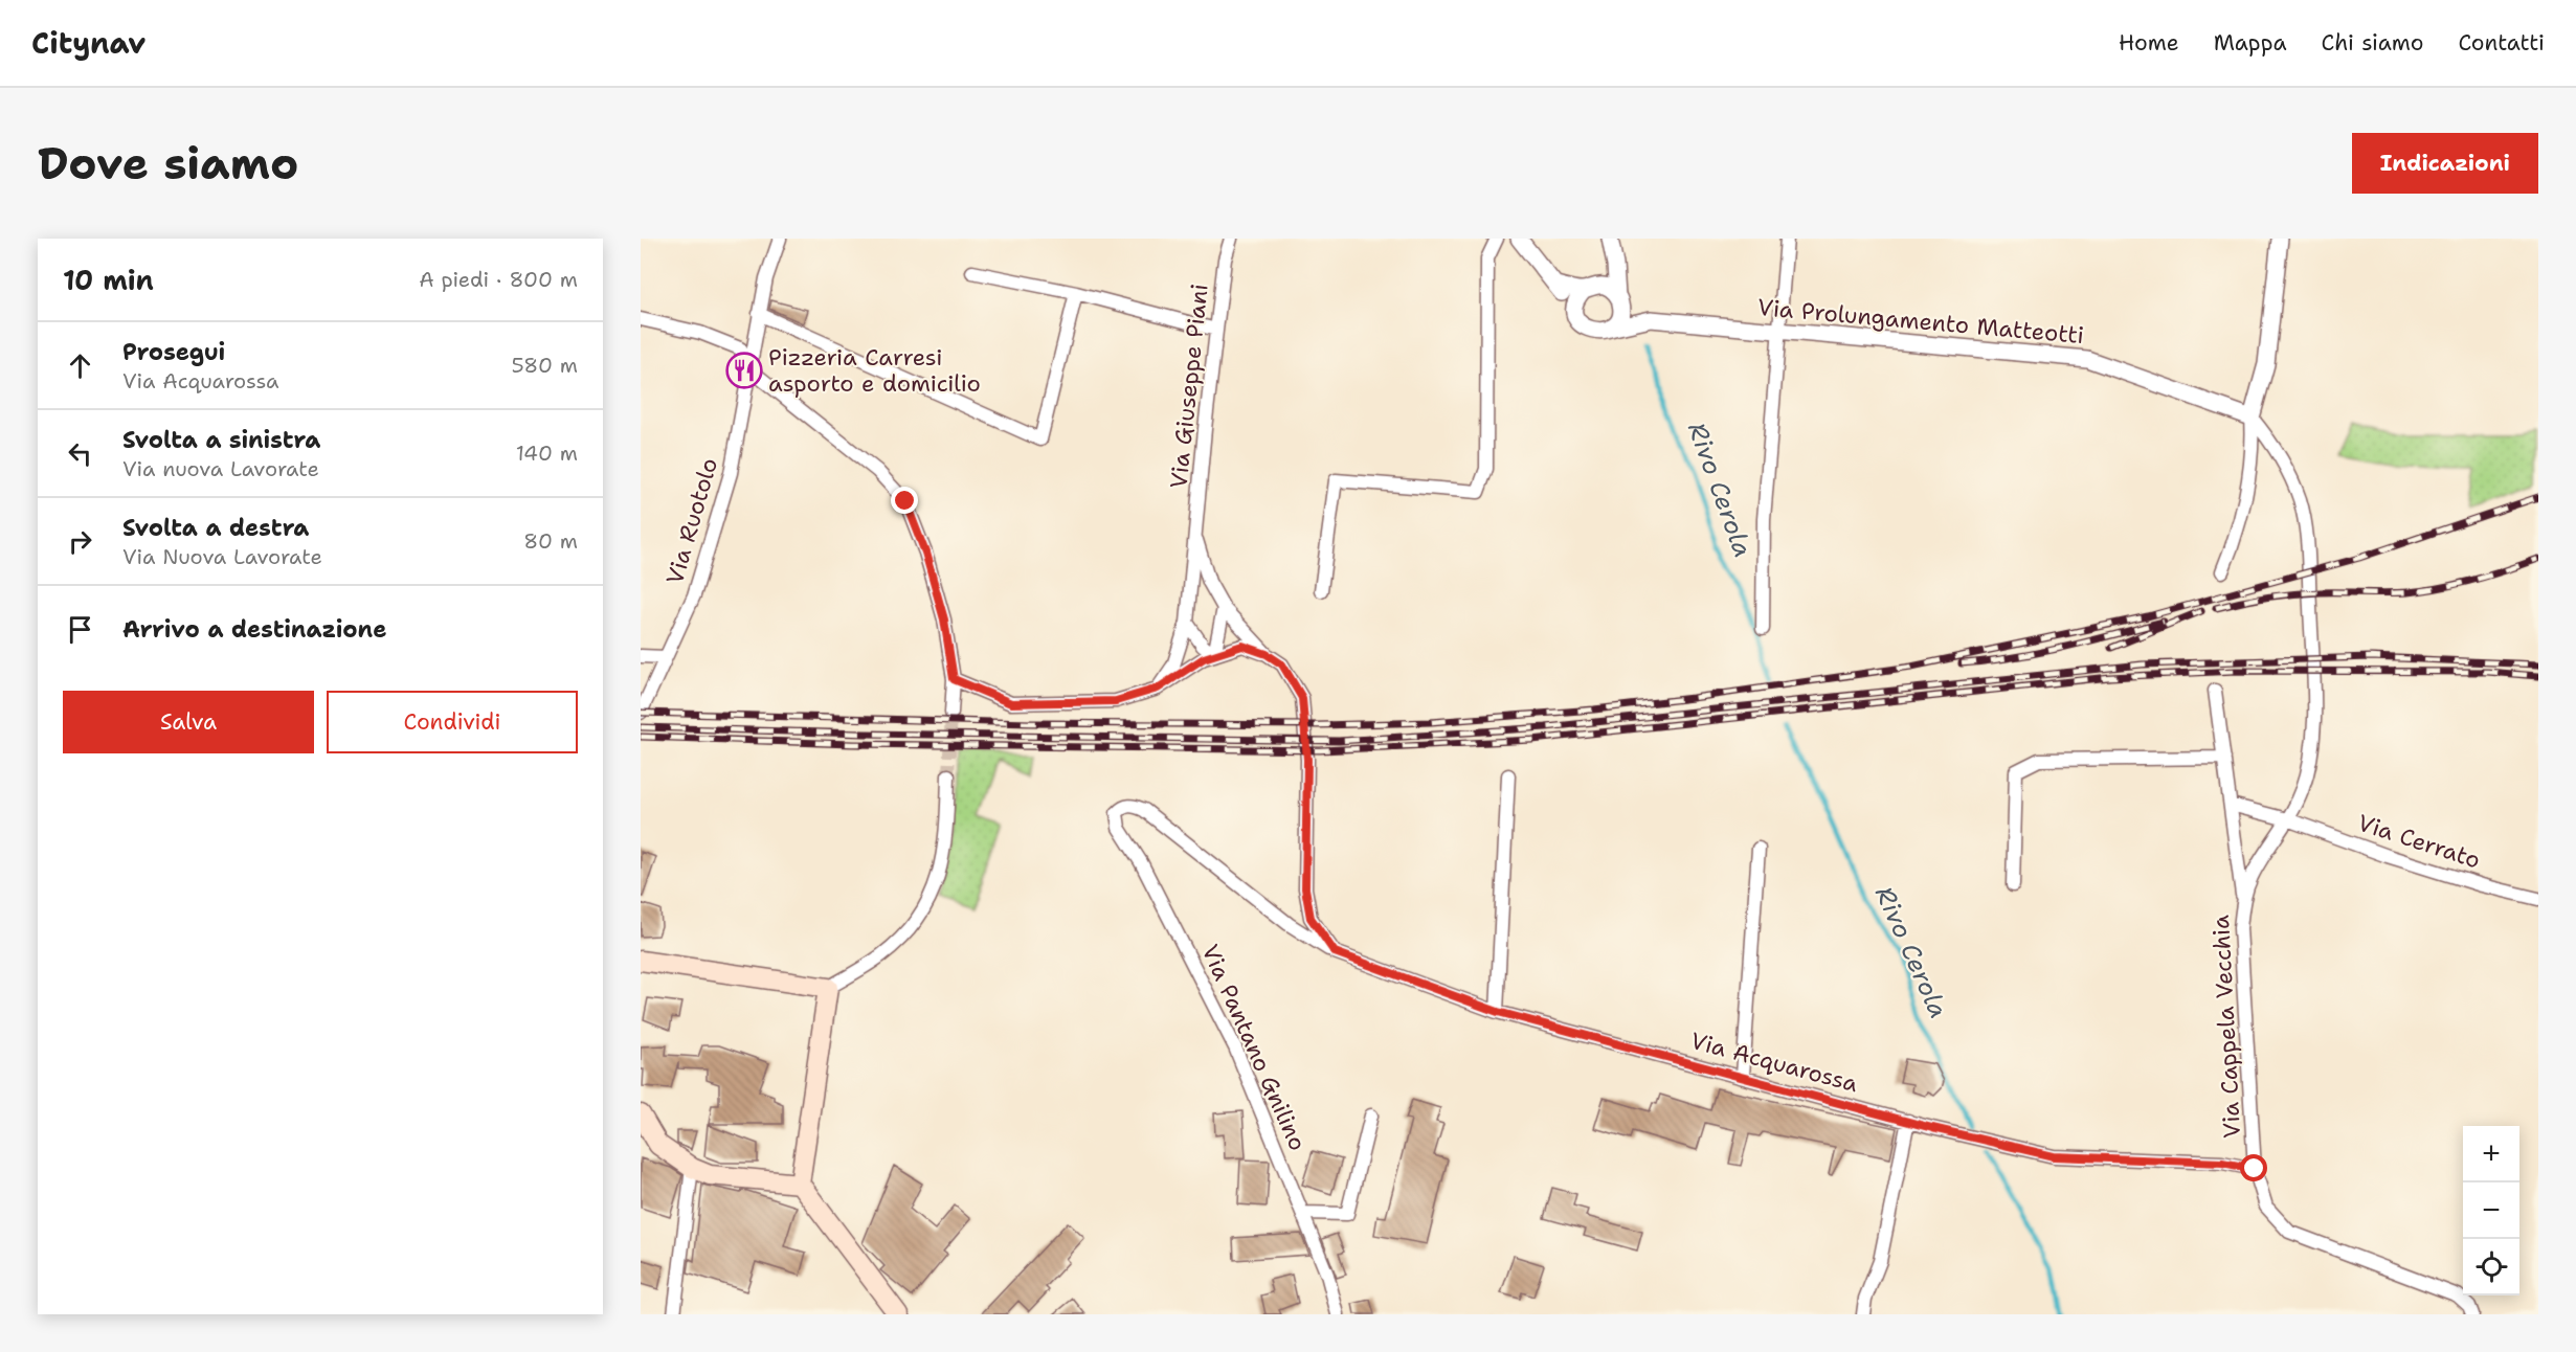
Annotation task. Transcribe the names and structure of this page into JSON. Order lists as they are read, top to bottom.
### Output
{
  "streets": {
    "street": [
      "Via Prolungamento Matteotti",
      "Via Giuseppe Piani",
      "Via Ruotolo",
      "Via Cerrato",
      "Via Cappela Vecchia",
      "Via Pantano Gnilino",
      "Via Acquarossa"
    ]
  },
  "crossings": [
    ["Via Prolungamento Matteotti", "Via Cappela Vecchia"],
    ["Via Cerrato", "Via Cappela Vecchia"],
    ["Via Cappela Vecchia", "Via Acquarossa"],
    ["Via Pantano Gnilino", "Via Acquarossa"]
  ],
  "water": ["Rivo Cerola"],
  "places": {
    "restaurant": ["Pizzeria Carresi asporto e domicilio"]
  },
  "page": {
    "header": "Citynav",
    "nav": [
      "Home",
      "Mappa",
      "Chi siamo",
      "Contatti"
    ],
    "buttons": [
      "Indicazioni",
      ["Salva", "Condividi"]
    ],
    "title": "Dove siamo",
    "heading": ["10 min", "A piedi · 800 m"],
    "list": [
      ["Prosegui", "Via Acquarossa", "580 m"],
      ["Svolta a sinistra", "Via nuova Lavorate", "140 m"],
      ["Svolta a destra", "Via Nuova Lavorate", "80 m"],
      "Arrivo a destinazione"
    ],
    "map_buttons": ["+", "−"]
  }
}
